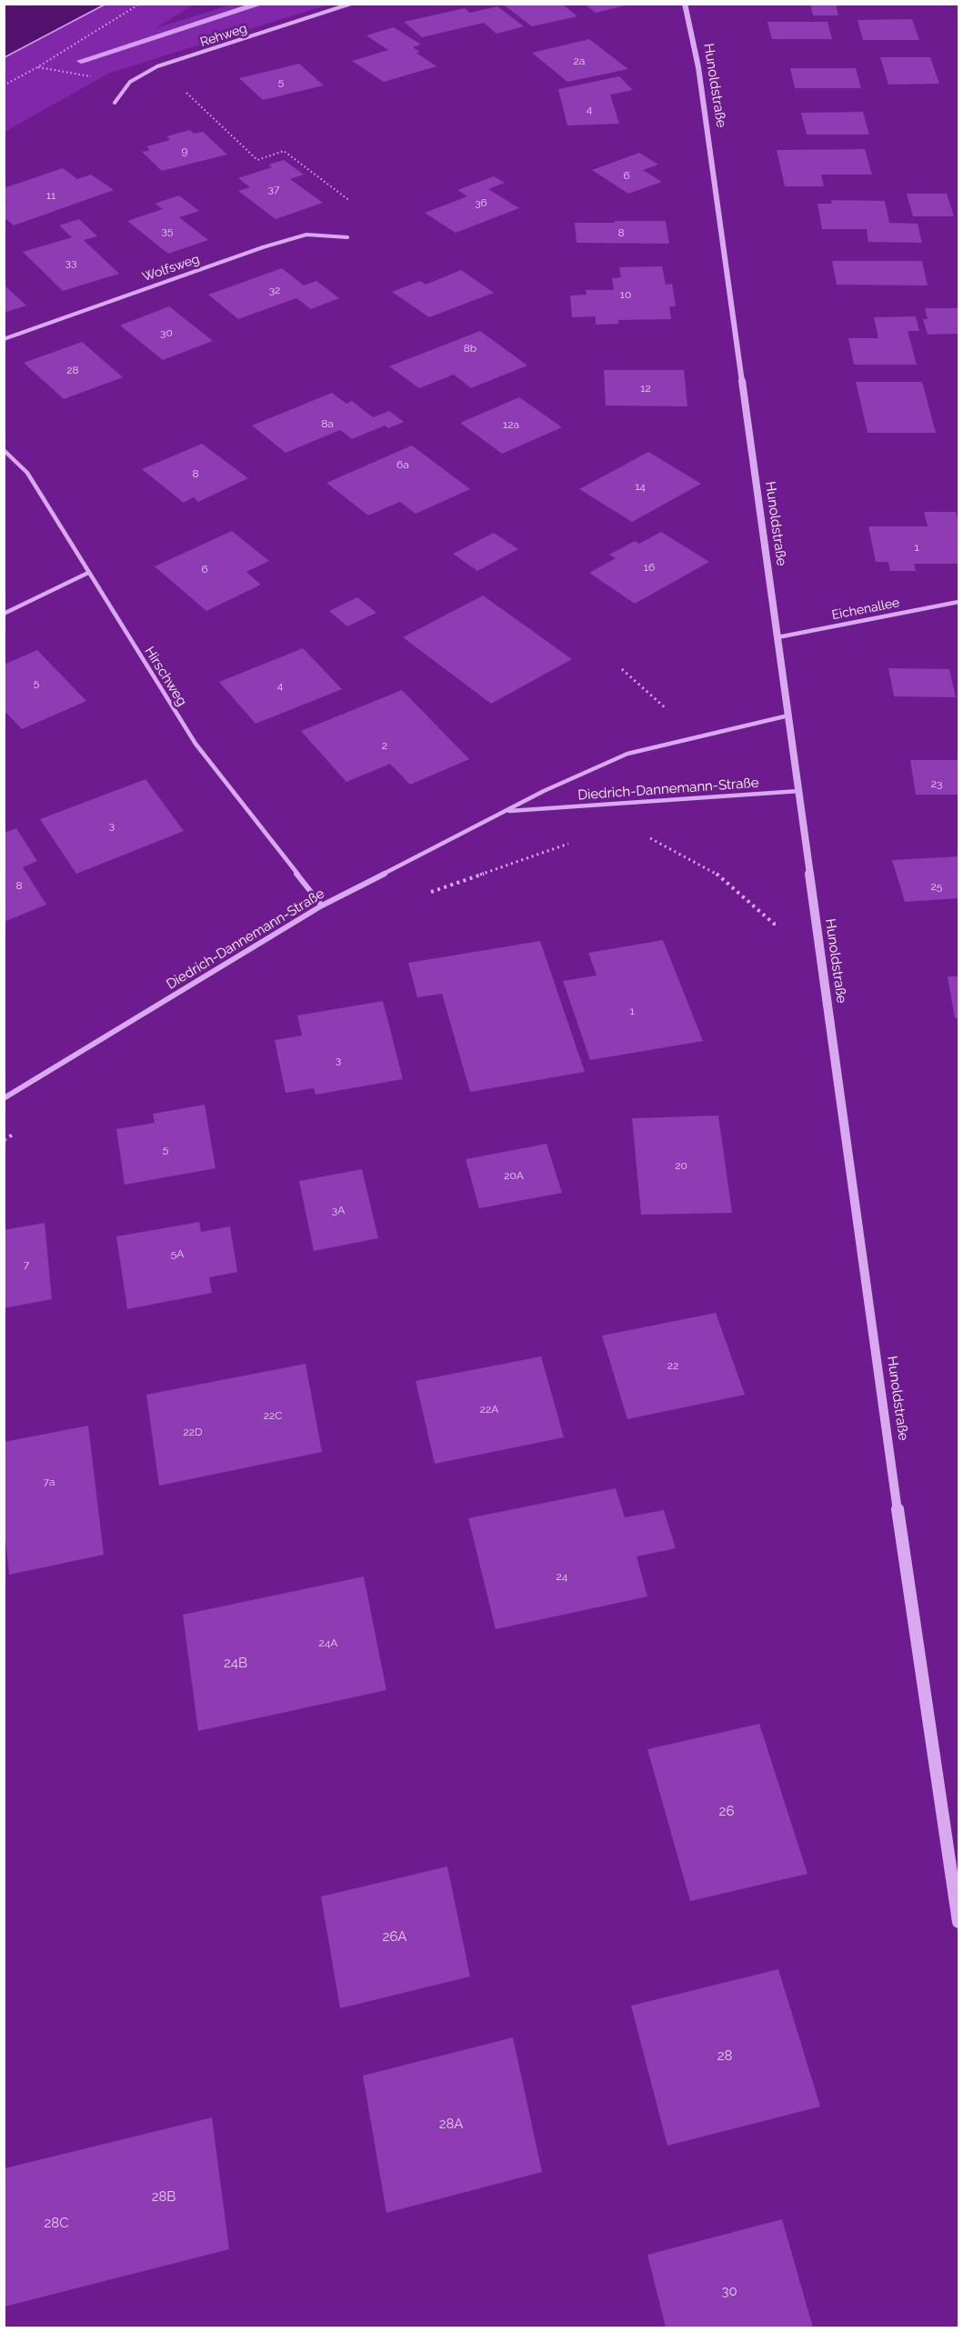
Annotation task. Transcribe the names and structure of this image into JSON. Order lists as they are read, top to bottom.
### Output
{
  "streets": {
    "street": [
      "Rehweg",
      "Hunoldstraße",
      "Wolfsweg",
      "Eichenallee",
      "Hirschweg",
      "Diedrich-Dannemann-Straße"
    ]
  },
  "crossings": [
    ["Hunoldstraße", "Eichenallee"],
    ["Hunoldstraße", "Diedrich-Dannemann-Straße"],
    ["Hirschweg", "Diedrich-Dannemann-Straße"]
  ],
  "house_numbers": [
    "2a",
    "5",
    "4",
    "9",
    "6",
    "37",
    "11",
    "36",
    "35",
    "8",
    "33",
    "32",
    "10",
    "30",
    "8b",
    "28",
    "12",
    "8a",
    "12a",
    "6a",
    "8",
    "14",
    "1",
    "16",
    "6",
    "5",
    "4",
    "2",
    "23",
    "3",
    "8",
    "25",
    "1",
    "3",
    "5",
    "20",
    "20A",
    "3A",
    "5A",
    "7",
    "22",
    "22A",
    "22C",
    "22D",
    "7a",
    "24",
    "24A",
    "24B",
    "26",
    "26A",
    "28",
    "28A",
    "28B",
    "28C",
    "30"
  ]
}
